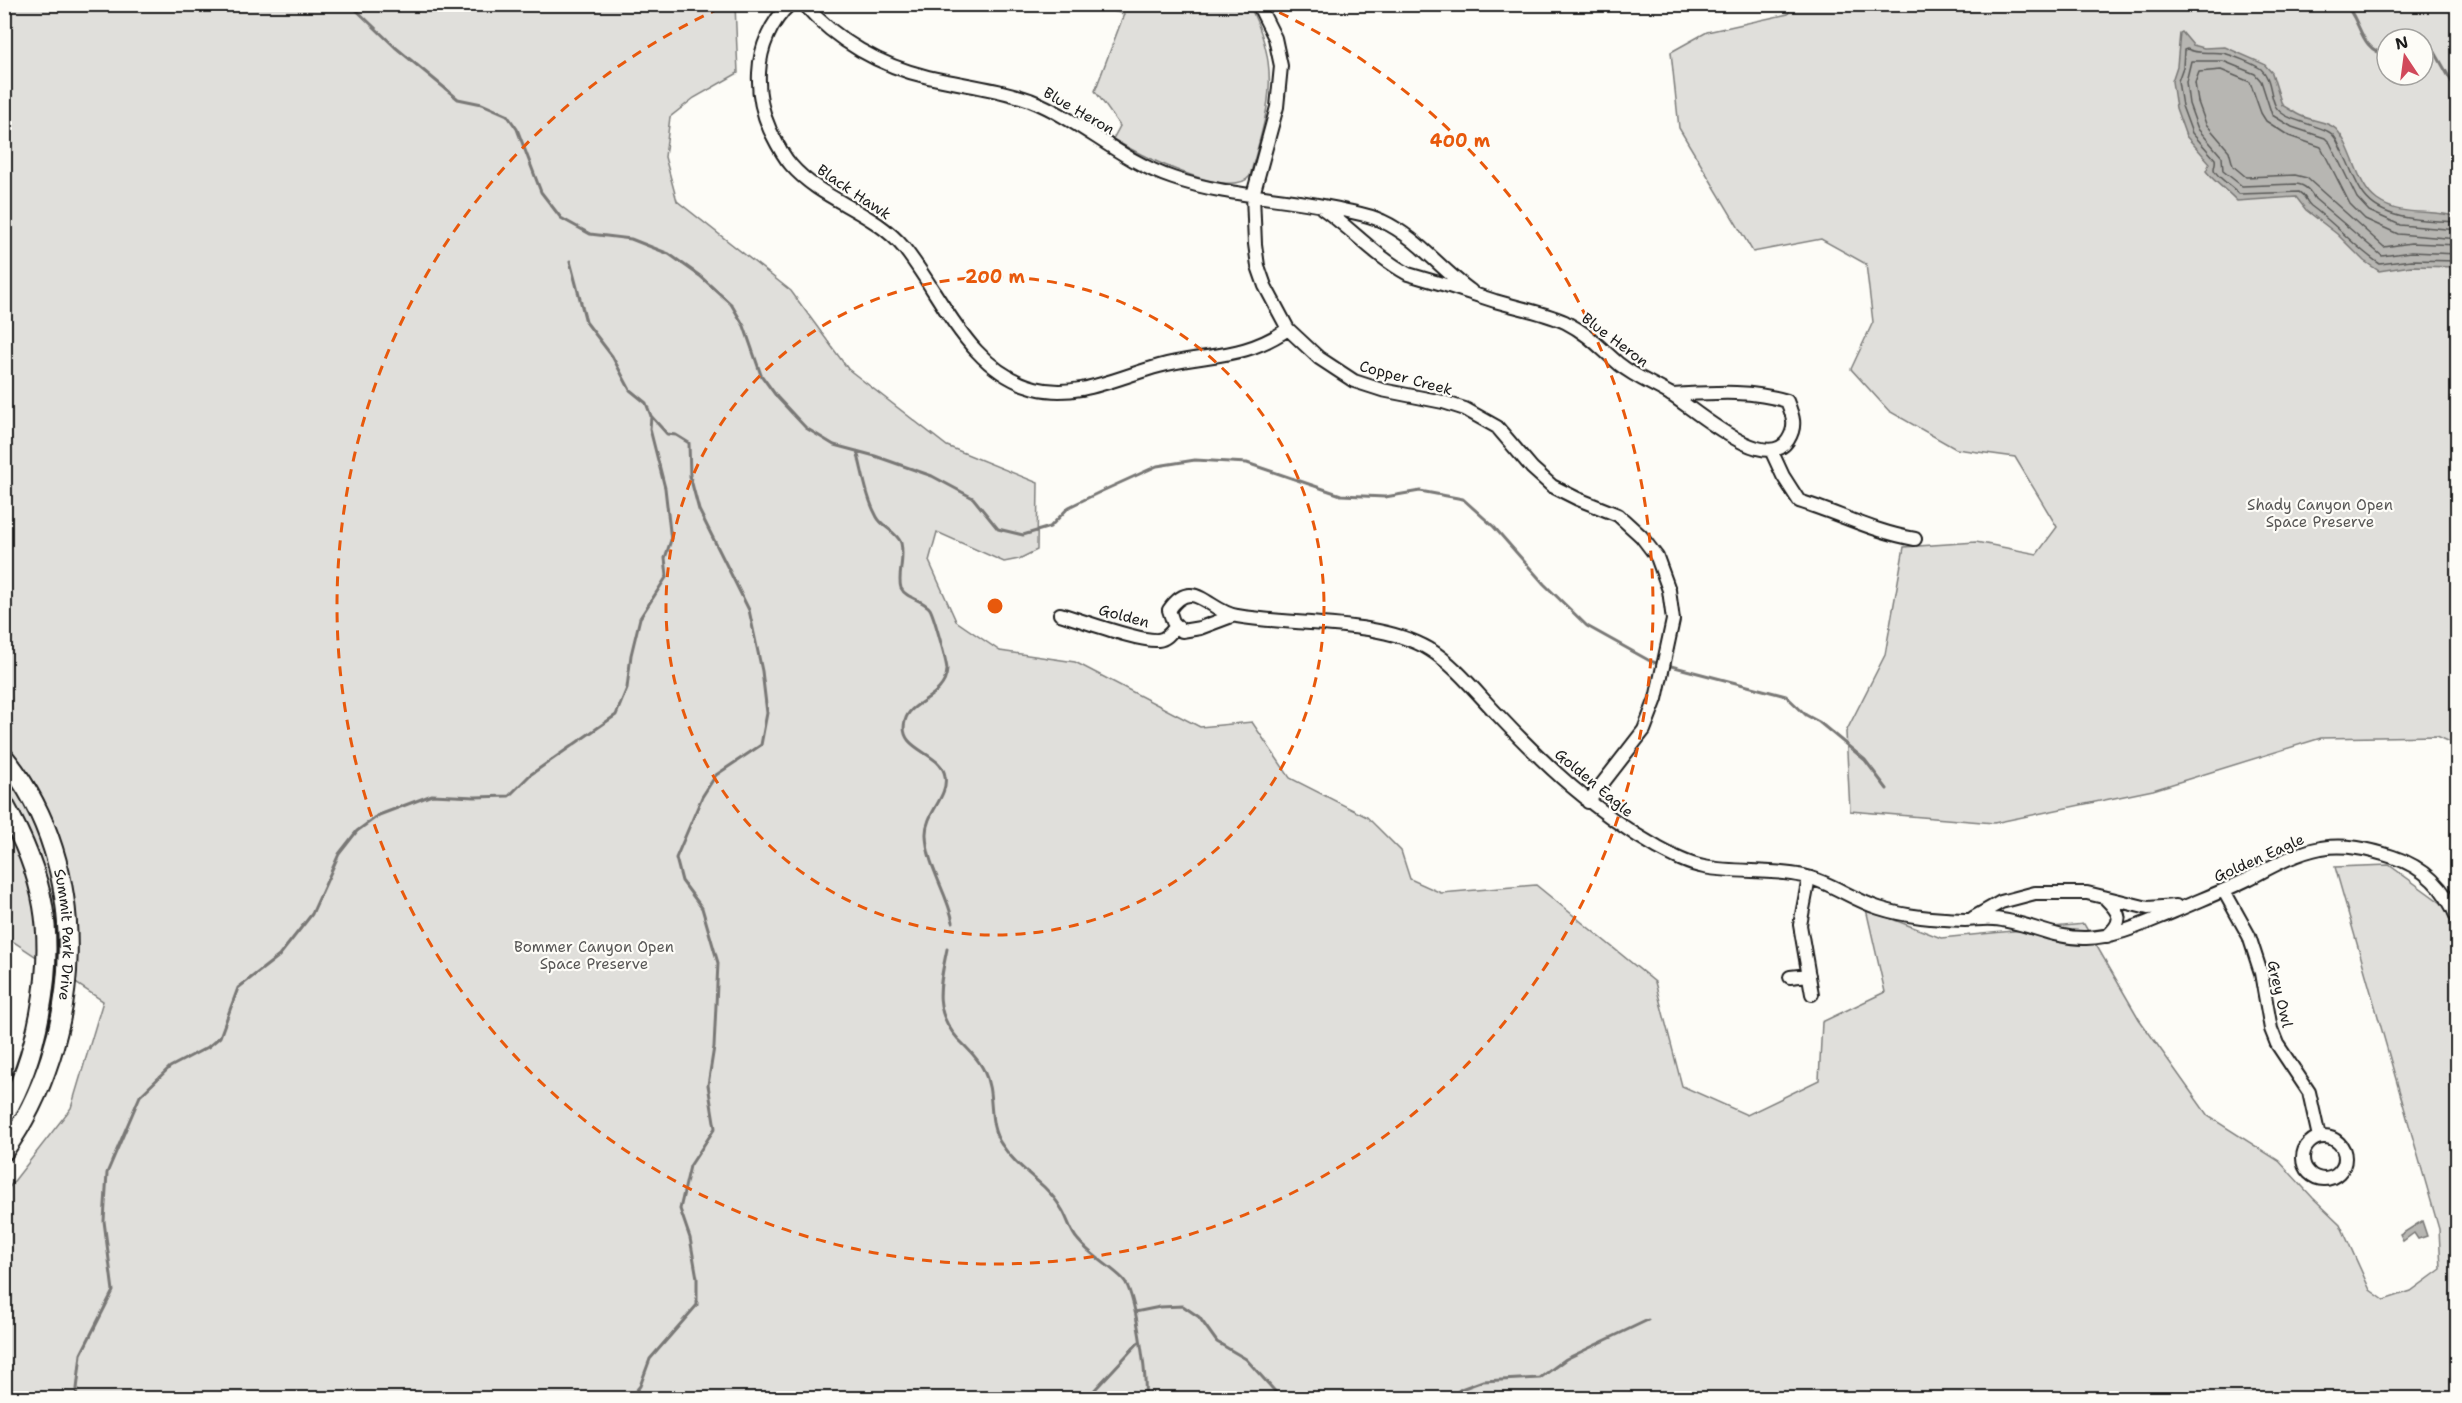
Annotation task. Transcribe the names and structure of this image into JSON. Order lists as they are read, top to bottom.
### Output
{
  "streets": {
    "street": [
      "Blue Heron",
      "Black Hawk",
      "Copper Creek",
      "Golden",
      "Golden Eagle",
      "Summit Park Drive",
      "Grey Owl"
    ]
  },
  "crossings": [
    ["Blue Heron", "Copper Creek"],
    ["Black Hawk", "Copper Creek"],
    ["Copper Creek", "Golden Eagle"],
    ["Golden", "Golden Eagle"],
    ["Golden Eagle", "Grey Owl"]
  ],
  "parks": ["Shady Canyon Open Space Preserve", "Bommer Canyon Open Space Preserve"],
  "north": "top",
  "rings": ["400 m", "200 m"]
}
